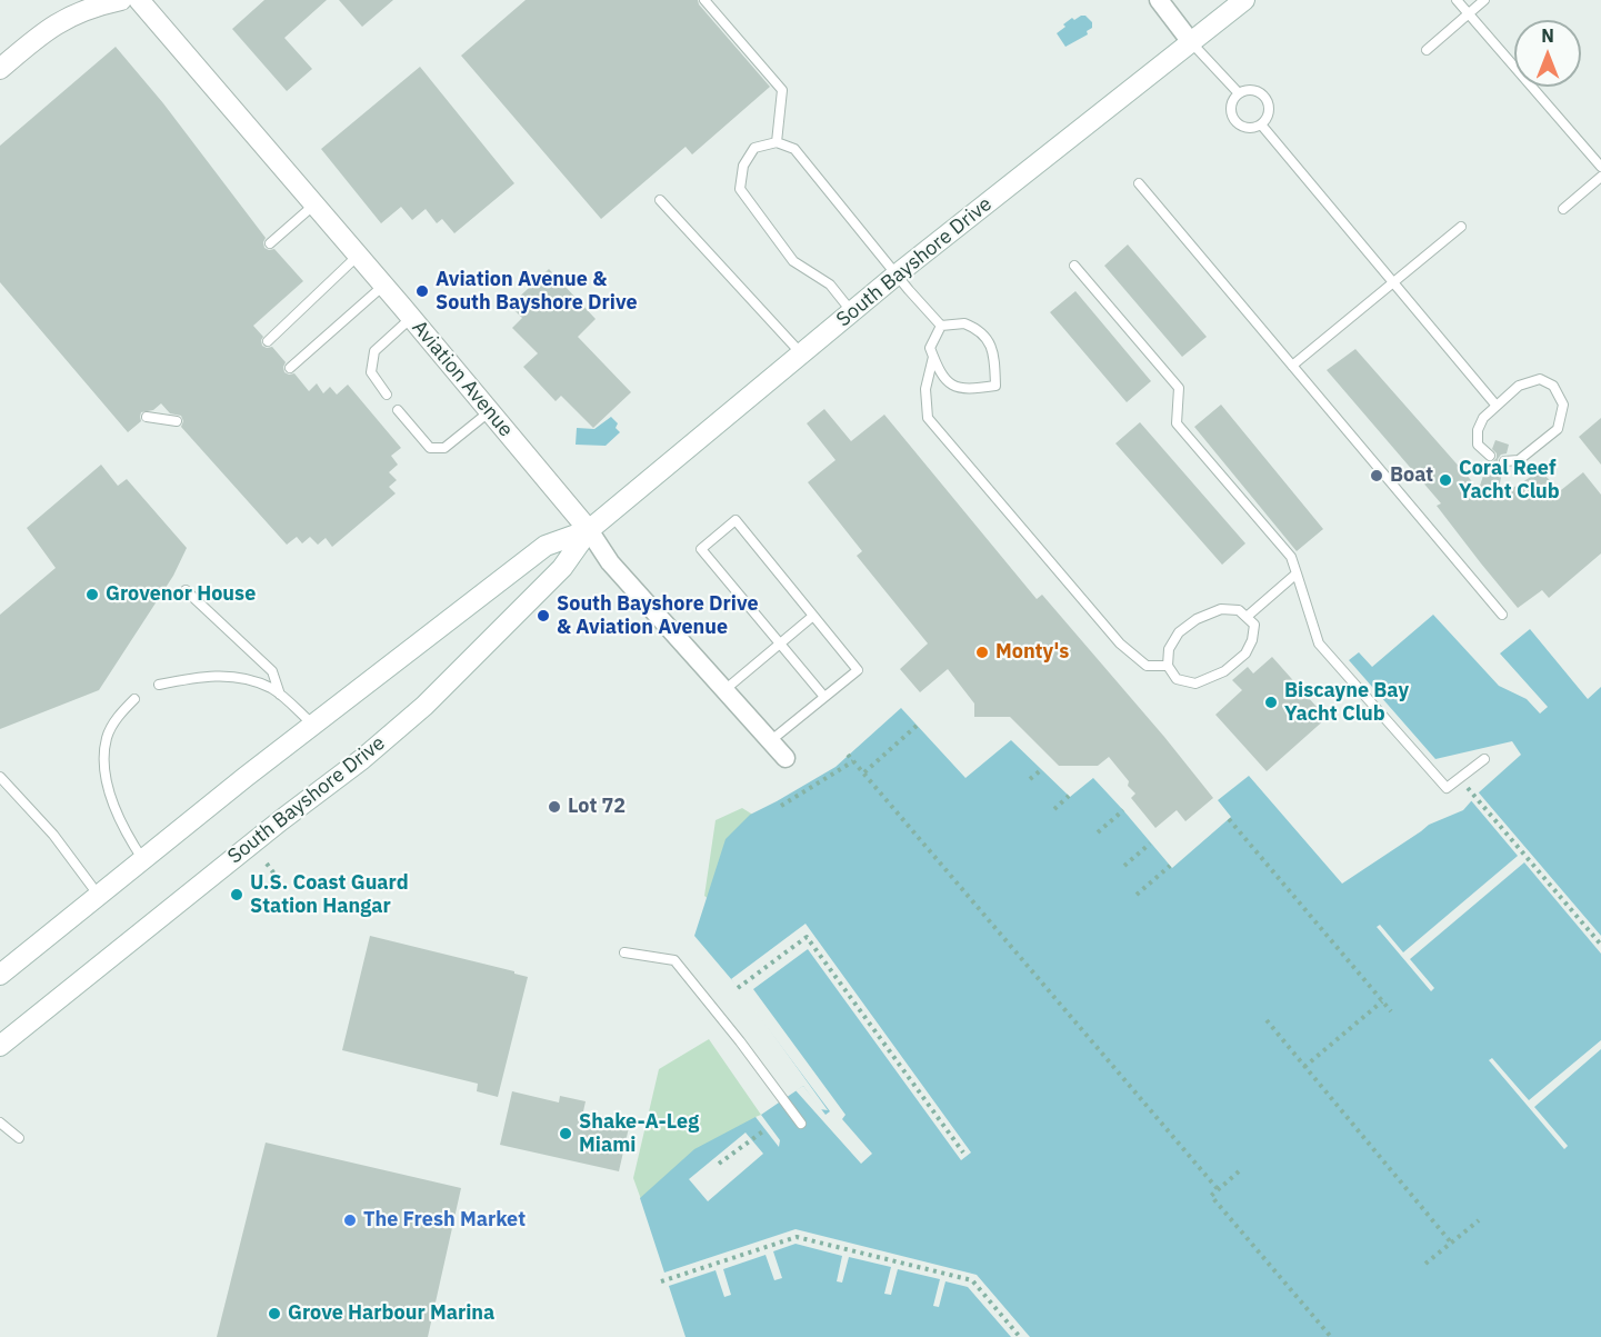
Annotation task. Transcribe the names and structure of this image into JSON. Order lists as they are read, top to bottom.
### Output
{
  "streets": {
    "main road": ["South Bayshore Drive", "Aviation Avenue"]
  },
  "crossings": [
    ["South Bayshore Drive", "Aviation Avenue"]
  ],
  "places": [
    "Aviation Avenue & South Bayshore Drive",
    "Boat",
    "Coral Reef Yacht Club",
    "Grovenor House",
    "South Bayshore Drive & Aviation Avenue",
    "Monty's",
    "Biscayne Bay Yacht Club",
    "Lot 72",
    "U.S. Coast Guard Station Hangar",
    "Shake-A-Leg Miami",
    "The Fresh Market",
    "Grove Harbour Marina"
  ],
  "north": "top"
}
